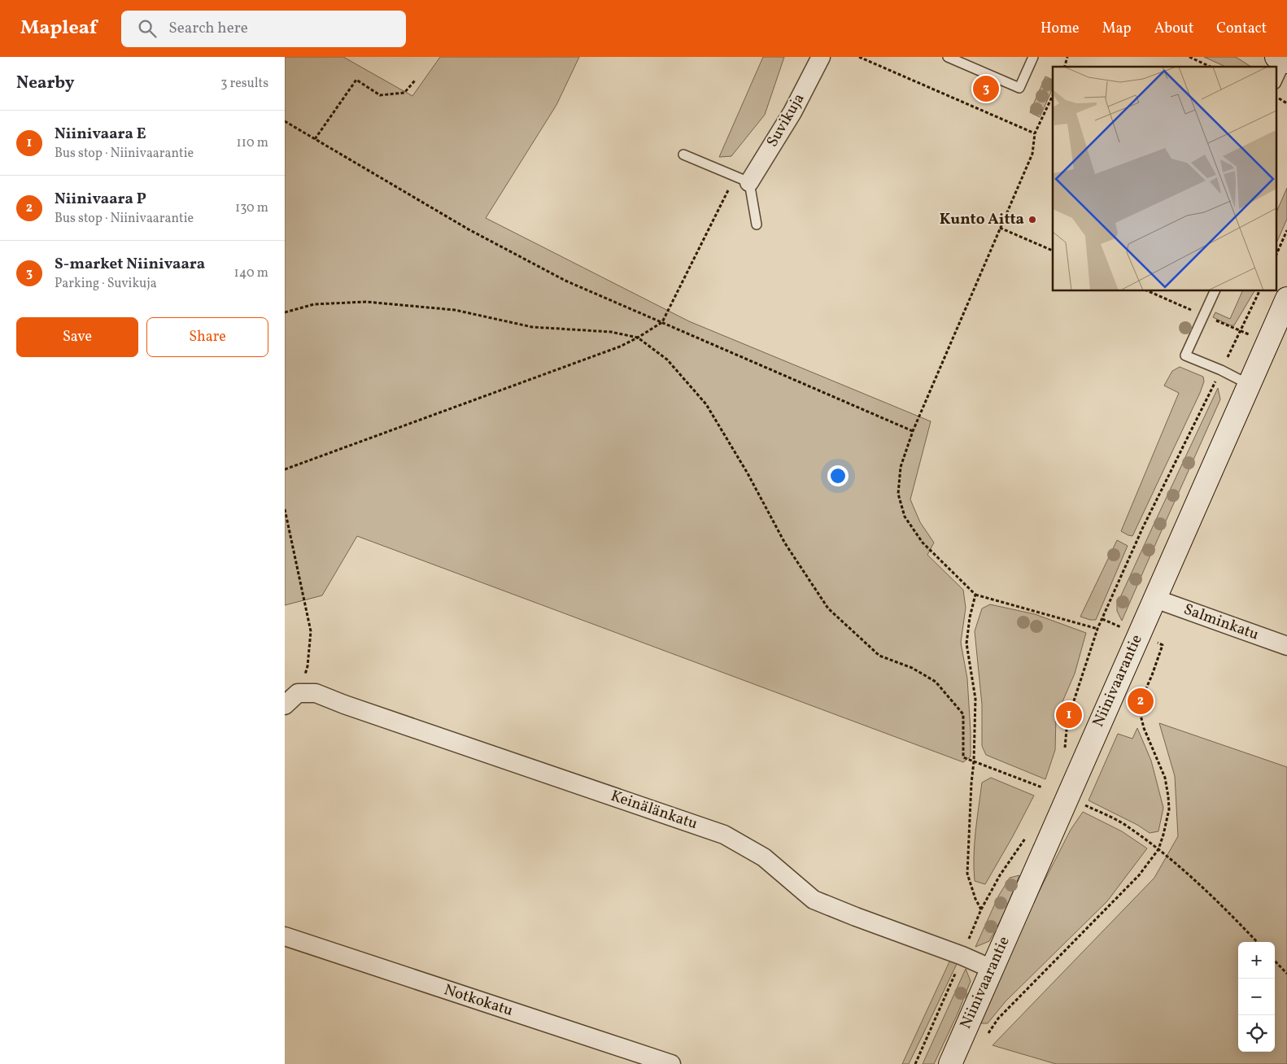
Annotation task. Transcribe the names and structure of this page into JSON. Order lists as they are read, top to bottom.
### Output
{
  "streets": {
    "main road": ["Niinivaarantie"],
    "street": [
      "Suvikuja",
      "Salminkatu",
      "Keinälänkatu",
      "Notkokatu"
    ]
  },
  "crossings": [
    ["Salminkatu", "Niinivaarantie"],
    ["Niinivaarantie", "Keinälänkatu"]
  ],
  "places": ["Kunto Aitta"],
  "page": {
    "header": "Mapleaf",
    "search": "Search here",
    "nav": [
      "Home",
      "Map",
      "About",
      "Contact"
    ],
    "heading": ["Nearby", "3 results"],
    "pins": ["3", "2", "1"],
    "list": [
      {
        "mark": "1",
        "name": "Niinivaara E",
        "note": "Bus stop · Niinivaarantie",
        "value": "110 m"
      },
      {
        "mark": "2",
        "name": "Niinivaara P",
        "note": "Bus stop · Niinivaarantie",
        "value": "130 m"
      },
      {
        "mark": "3",
        "name": "S-market Niinivaara",
        "note": "Parking · Suvikuja",
        "value": "140 m"
      }
    ],
    "buttons": ["Save", "Share"],
    "map_buttons": ["+", "−"]
  }
}
